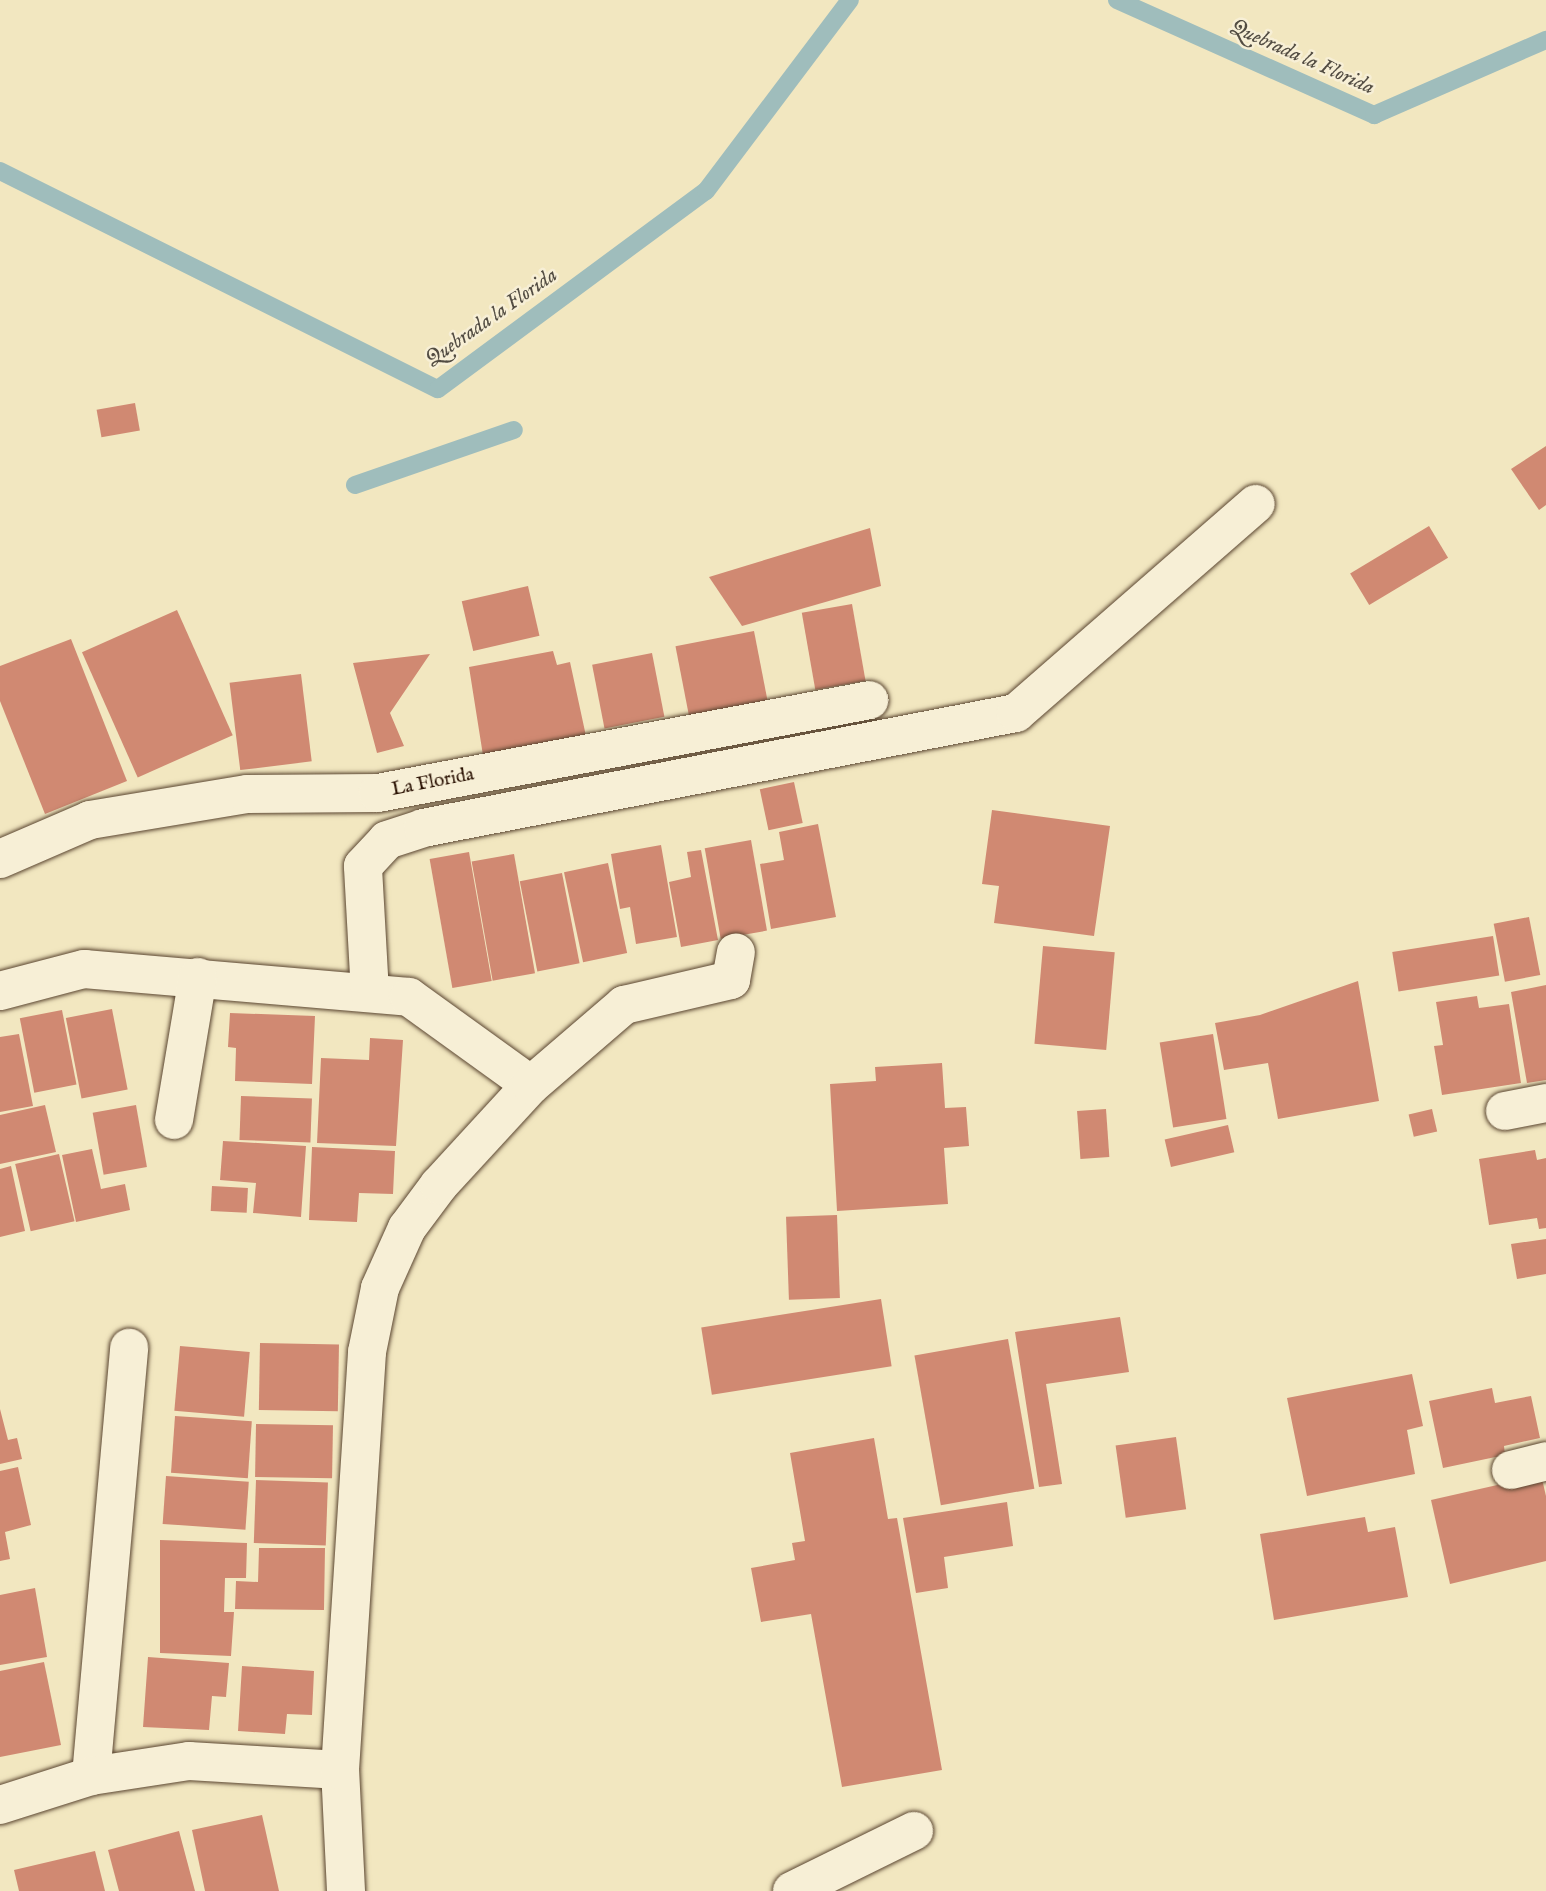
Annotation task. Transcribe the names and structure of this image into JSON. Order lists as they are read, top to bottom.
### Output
{
  "streets": {
    "street": ["La Florida"]
  },
  "water": ["Quebrada la Florida"]
}
